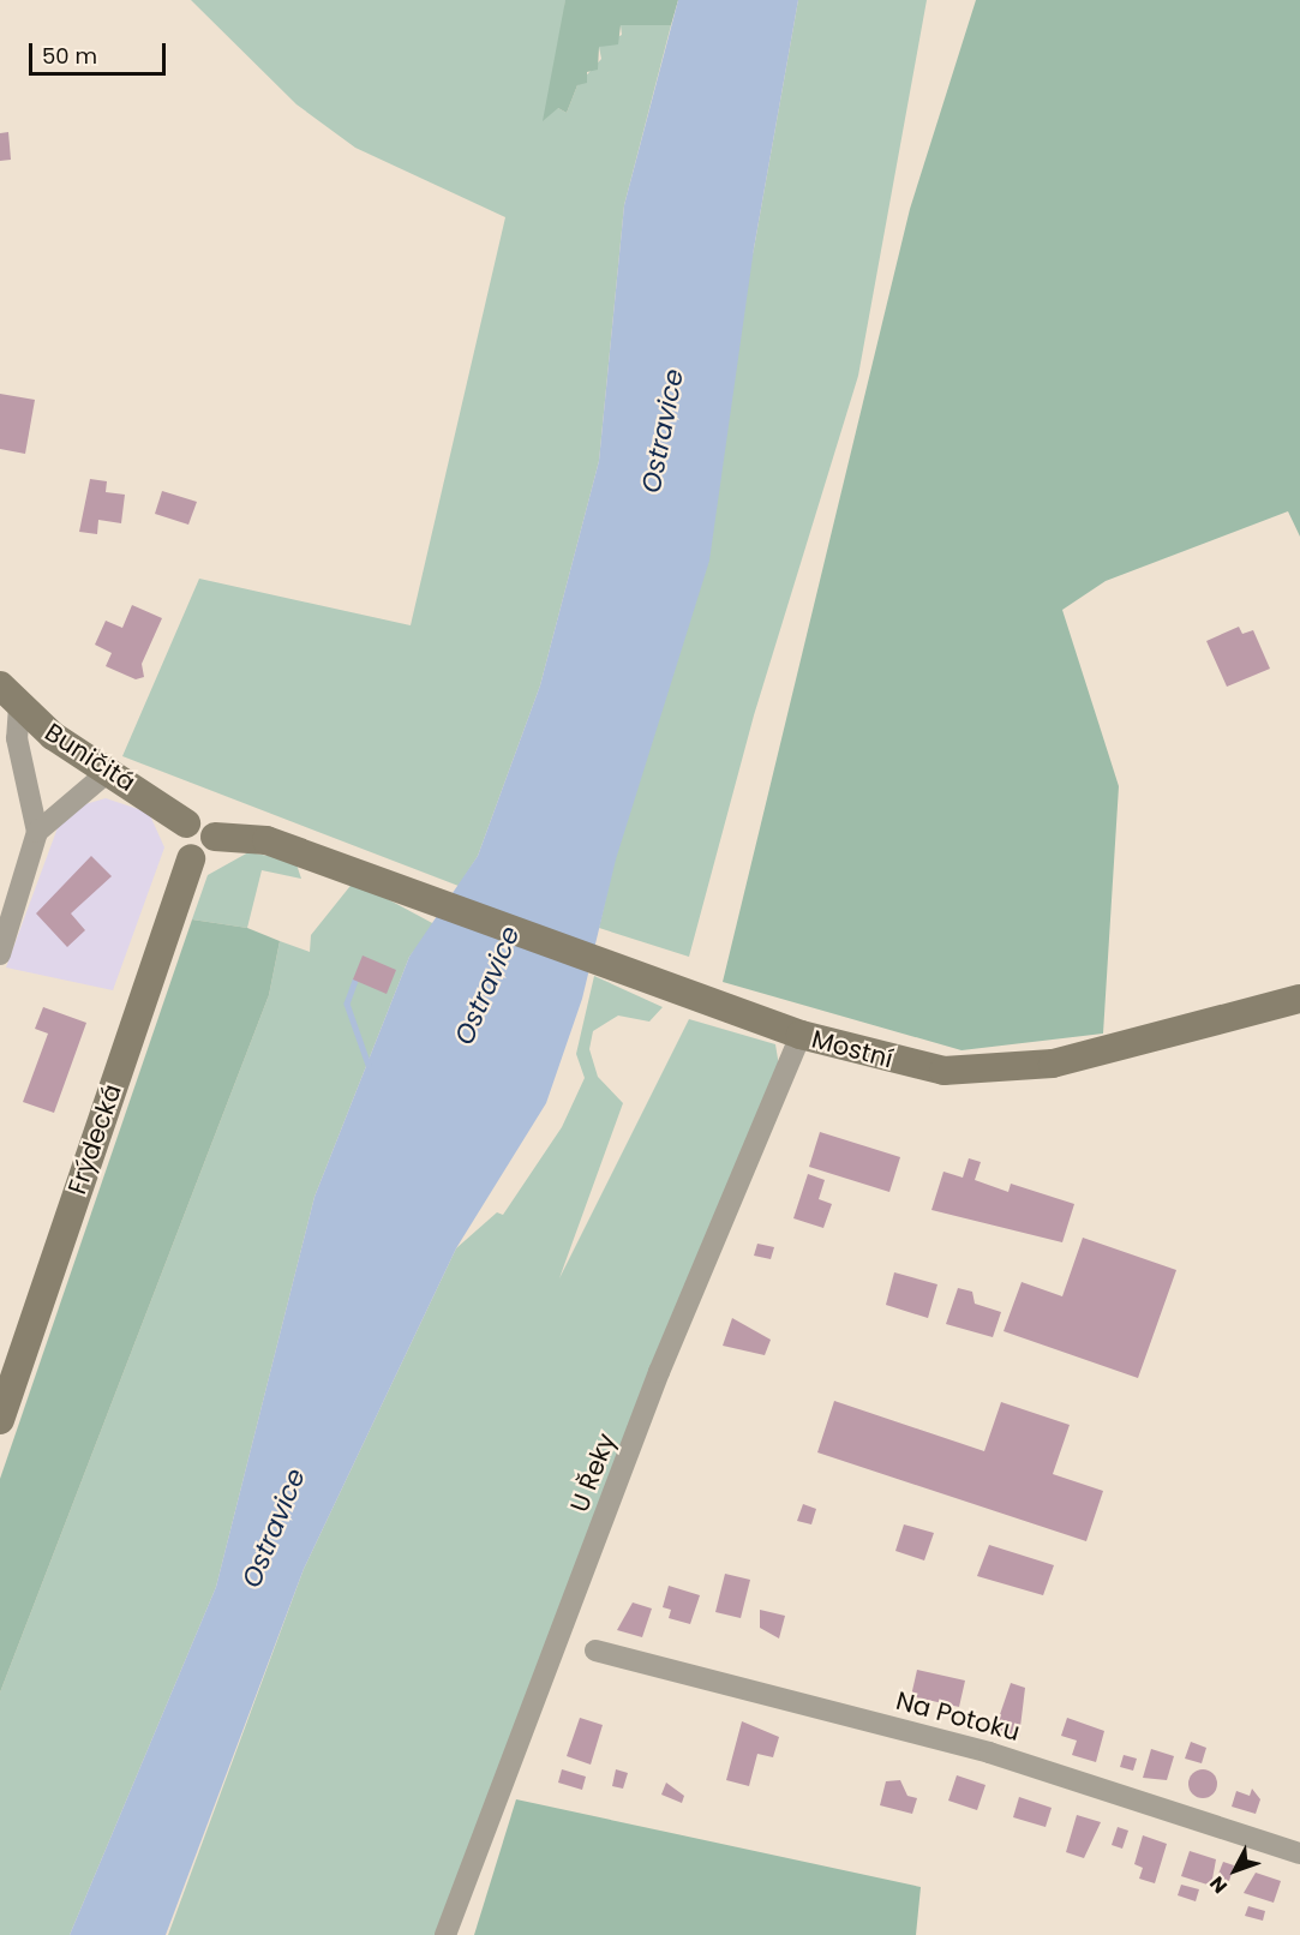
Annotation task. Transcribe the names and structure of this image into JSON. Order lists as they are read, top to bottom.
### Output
{
  "streets": {
    "main road": ["Buničitá", "Mostní", "Frýdecká"],
    "street": ["U Řeky", "Na Potoku"]
  },
  "crossings": [
    ["Buničitá", "Mostní"],
    ["Buničitá", "Frýdecká"],
    ["Mostní", "Frýdecká"],
    ["Mostní", "U Řeky"]
  ],
  "water": ["Ostravice"],
  "scale_bar": "50 m",
  "north": "bottom left"
}
